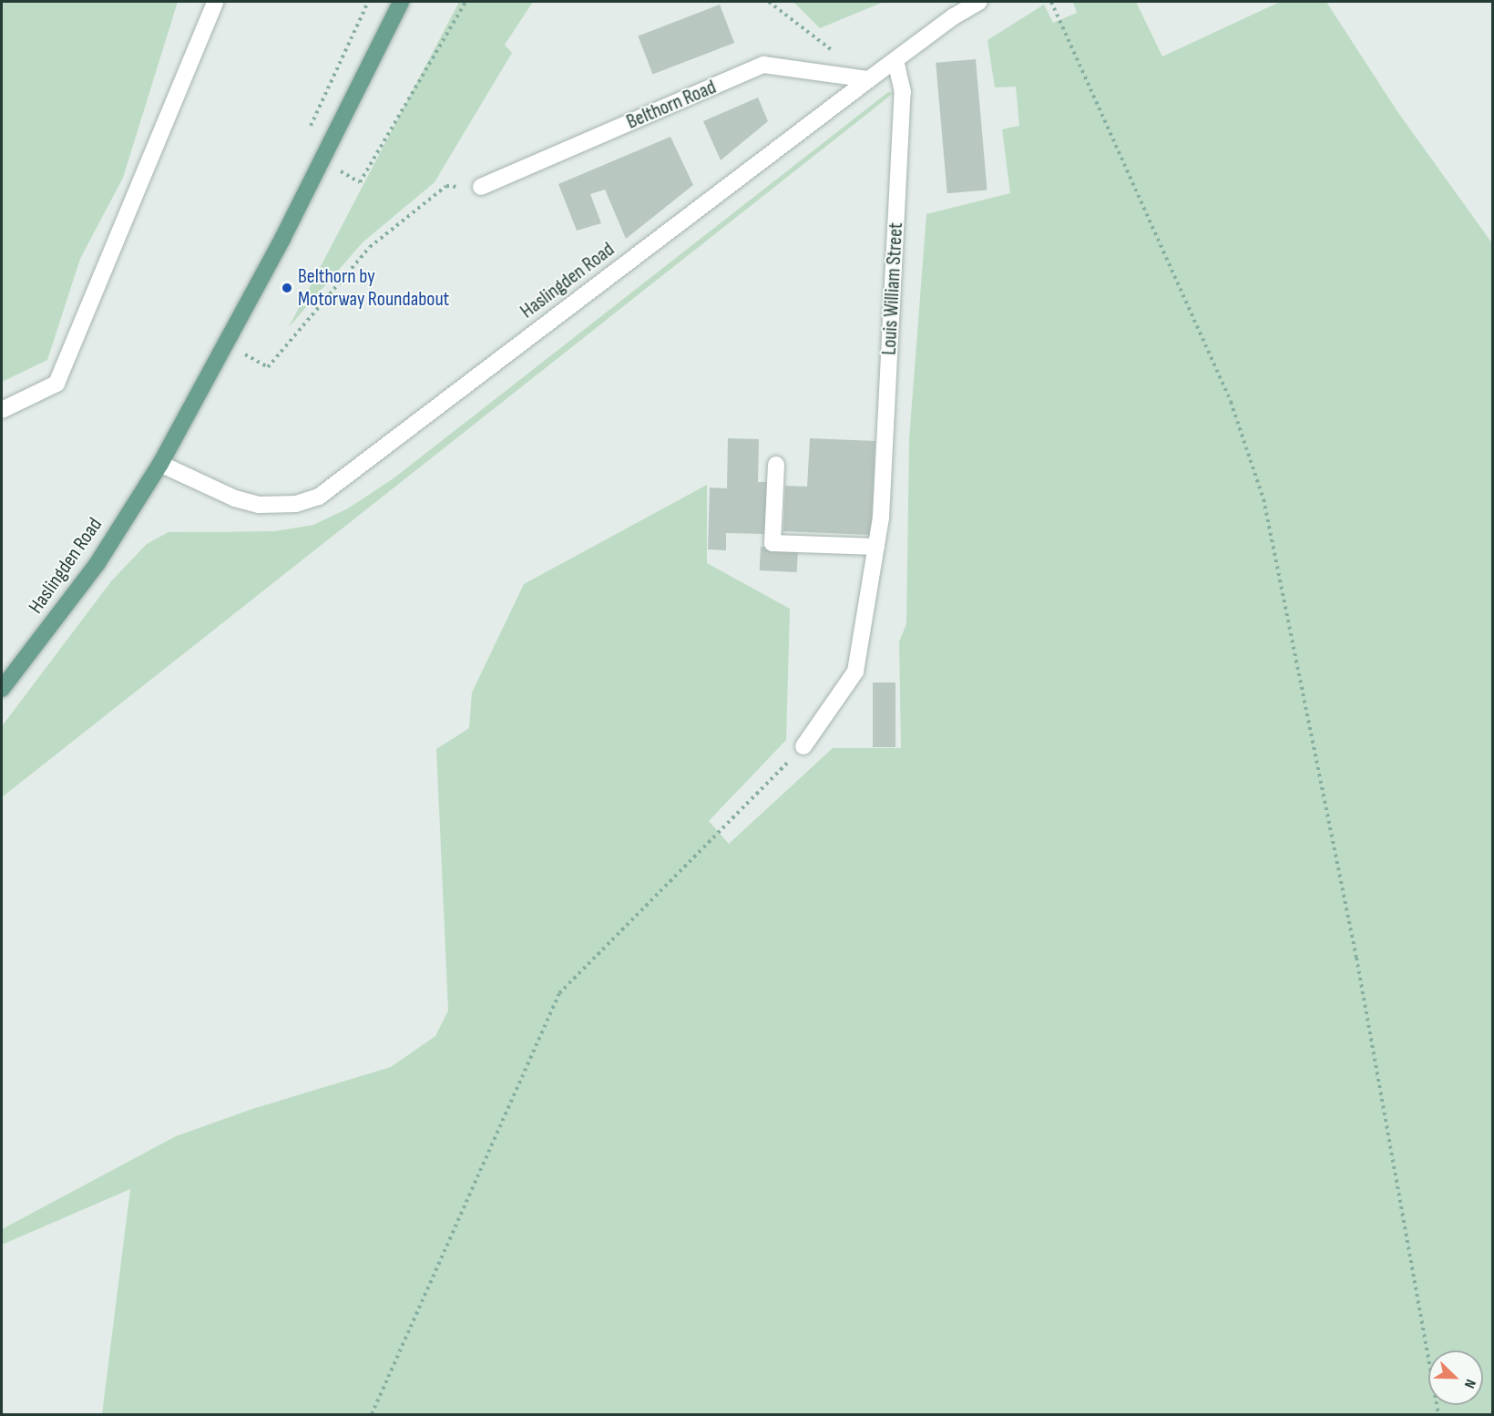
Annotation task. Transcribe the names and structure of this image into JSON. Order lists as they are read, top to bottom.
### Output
{
  "streets": {
    "main road": ["Haslingden Road"],
    "street": ["Belthorn Road", "Louis William Street"]
  },
  "crossings": [
    ["Belthorn Road", "Haslingden Road"],
    ["Haslingden Road", "Louis William Street"]
  ],
  "places": ["Belthorn by Motorway Roundabout"],
  "north": "bottom right"
}
